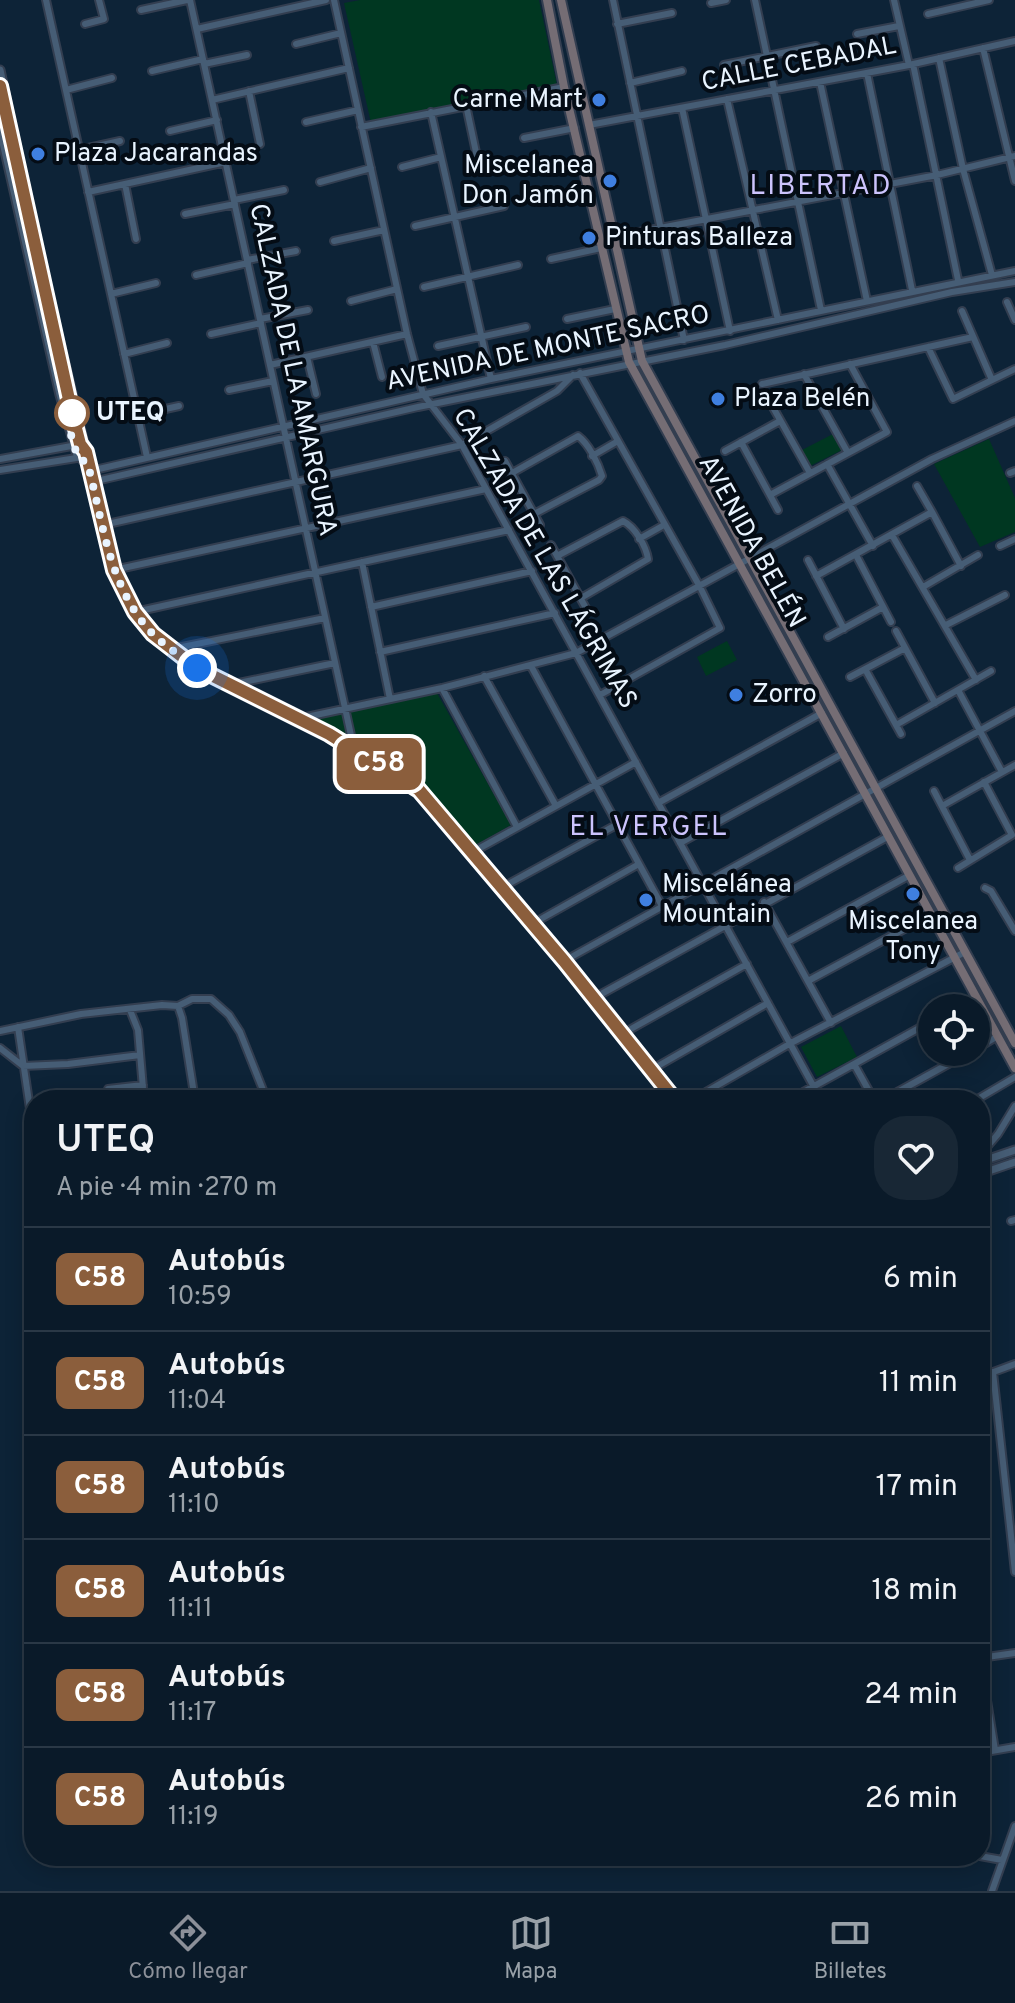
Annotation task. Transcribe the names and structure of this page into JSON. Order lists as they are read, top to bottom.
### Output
{
  "streets": {
    "main road": ["AVENIDA BELÉN"],
    "street": [
      "CALLE CEBADAL",
      "AVENIDA DE MONTE SACRO",
      "CALZADA DE LA AMARGURA",
      "CALZADA DE LAS LÁGRIMAS"
    ]
  },
  "crossings": [
    ["CALLE CEBADAL", "AVENIDA BELÉN"],
    ["AVENIDA DE MONTE SACRO", "CALZADA DE LA AMARGURA"],
    ["AVENIDA DE MONTE SACRO", "AVENIDA BELÉN"],
    ["AVENIDA DE MONTE SACRO", "CALZADA DE LAS LÁGRIMAS"]
  ],
  "districts": ["LIBERTAD", "EL VERGEL"],
  "places": [
    "Carne Mart",
    "Plaza Jacarandas",
    "Miscelanea Don Jamón",
    "Pinturas Balleza",
    "Plaza Belén",
    "UTEQ",
    "Zorro",
    "Miscelanea Tony",
    "Miscelánea Mountain"
  ],
  "lines": ["bus line C58"],
  "page": {
    "on_map": "C58",
    "heading": ["UTEQ", "A pie · 4 min · 270 m"],
    "list": [
      {
        "mark": "C58",
        "name": "Autobús",
        "note": "10:59",
        "value": "6 min"
      },
      {
        "mark": "C58",
        "name": "Autobús",
        "note": "11:04",
        "value": "11 min"
      },
      {
        "mark": "C58",
        "name": "Autobús",
        "note": "11:10",
        "value": "17 min"
      },
      {
        "mark": "C58",
        "name": "Autobús",
        "note": "11:11",
        "value": "18 min"
      },
      {
        "mark": "C58",
        "name": "Autobús",
        "note": "11:17",
        "value": "24 min"
      },
      {
        "mark": "C58",
        "name": "Autobús",
        "note": "11:19",
        "value": "26 min"
      }
    ],
    "tabs": ["Cómo llegar", "Mapa", "Billetes"]
  }
}
